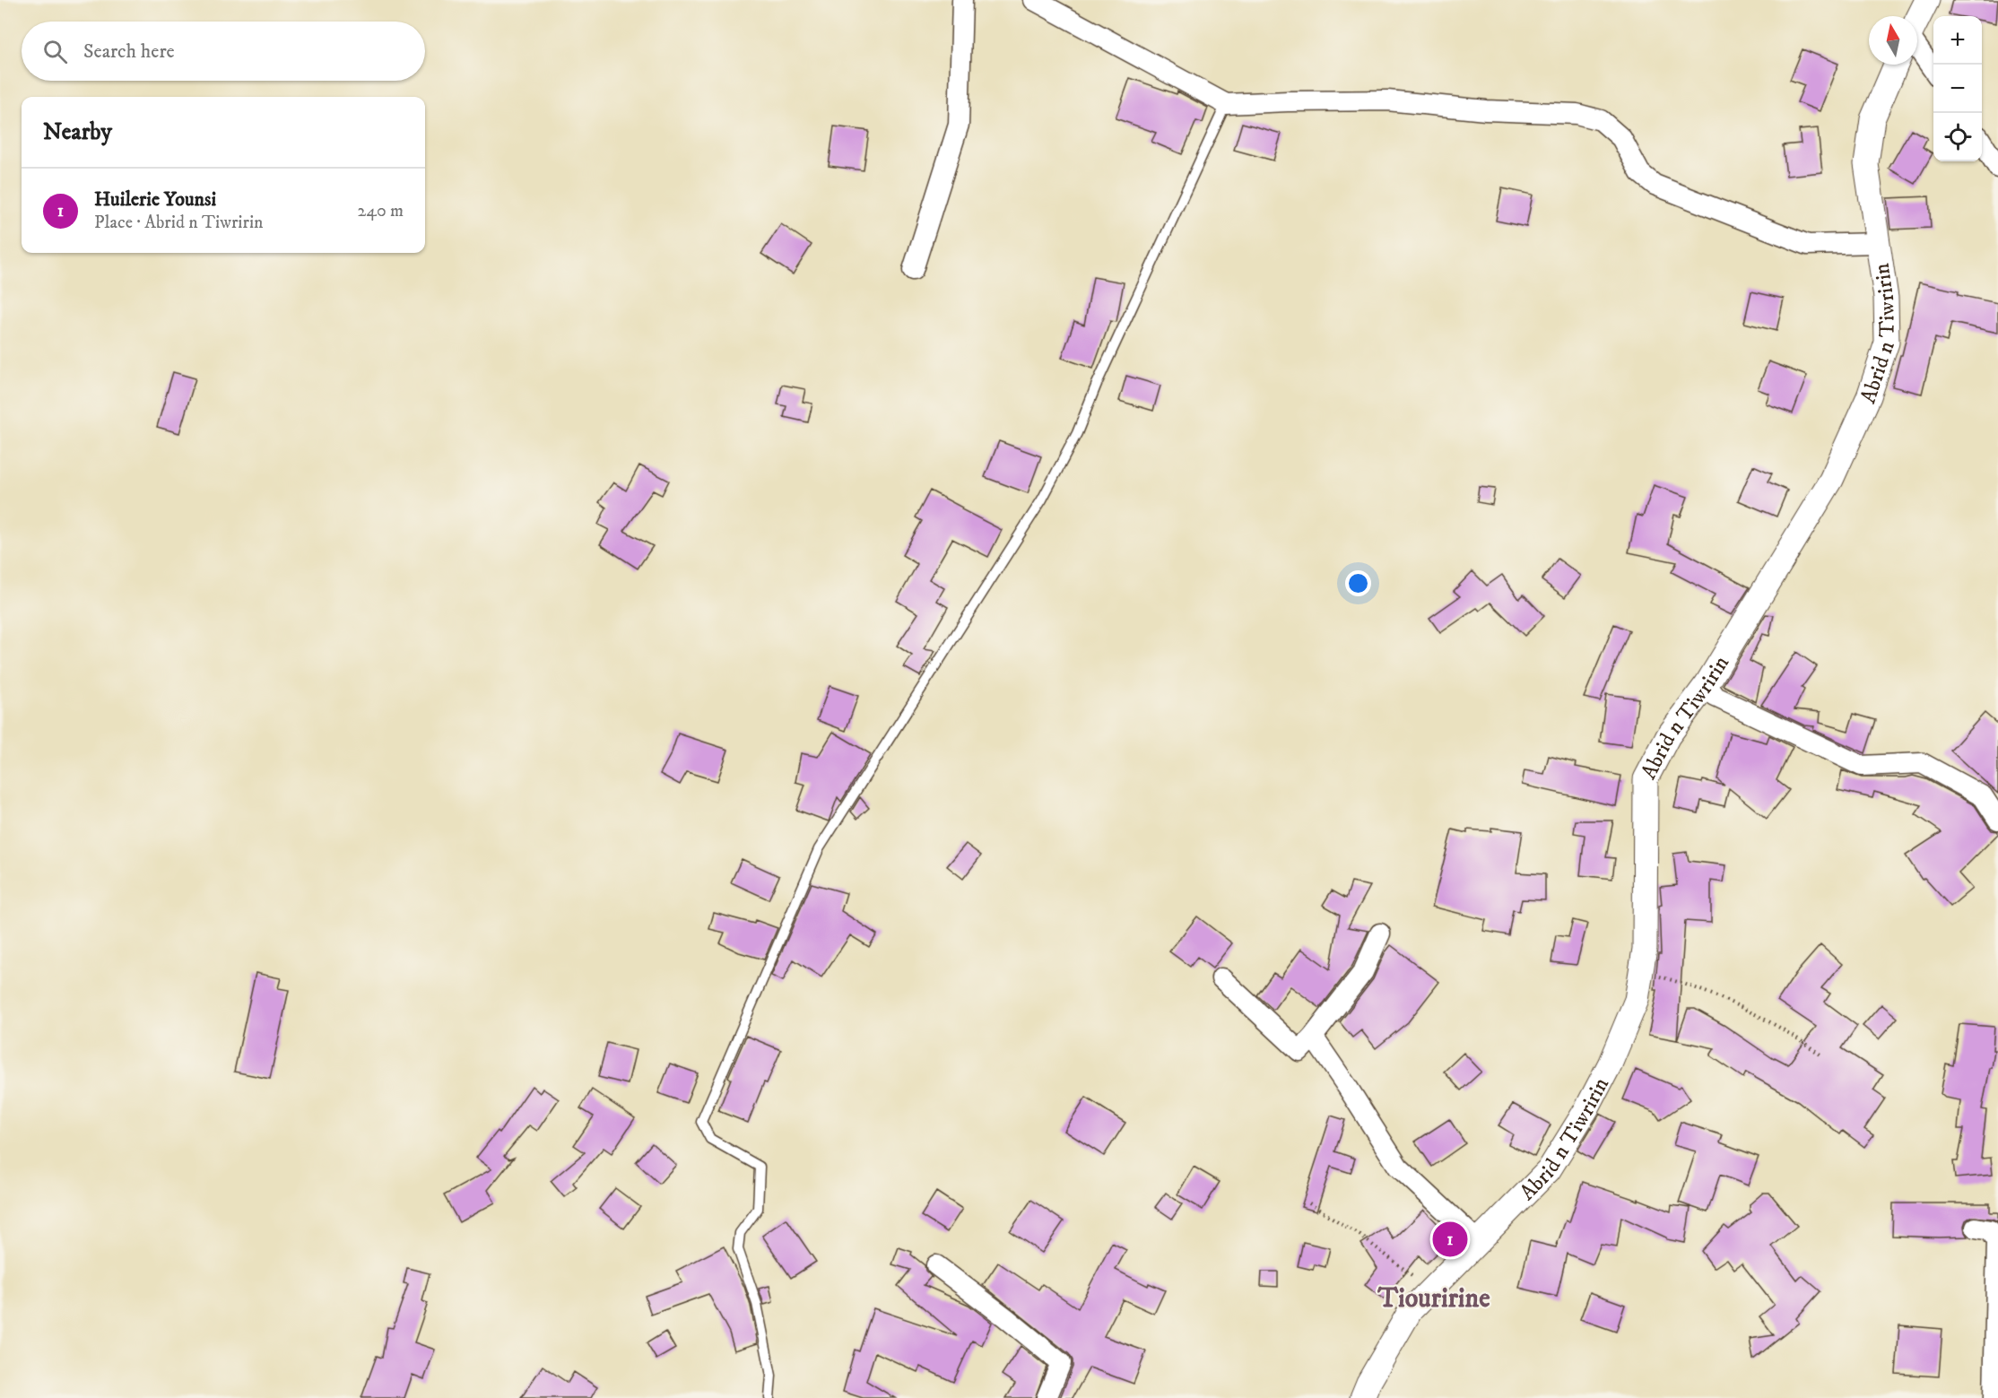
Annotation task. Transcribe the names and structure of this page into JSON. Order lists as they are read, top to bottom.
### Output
{
  "streets": {
    "street": ["Abrid n Tiwririn"]
  },
  "districts": ["Tiouririne"],
  "north": "top",
  "page": {
    "map_buttons": ["+", "−"],
    "search": "Search here",
    "heading": "Nearby",
    "list": [
      {
        "mark": "1",
        "name": "Huilerie Younsi",
        "note": "Place · Abrid n Tiwririn",
        "value": "240 m"
      }
    ],
    "pins": "1"
  }
}
